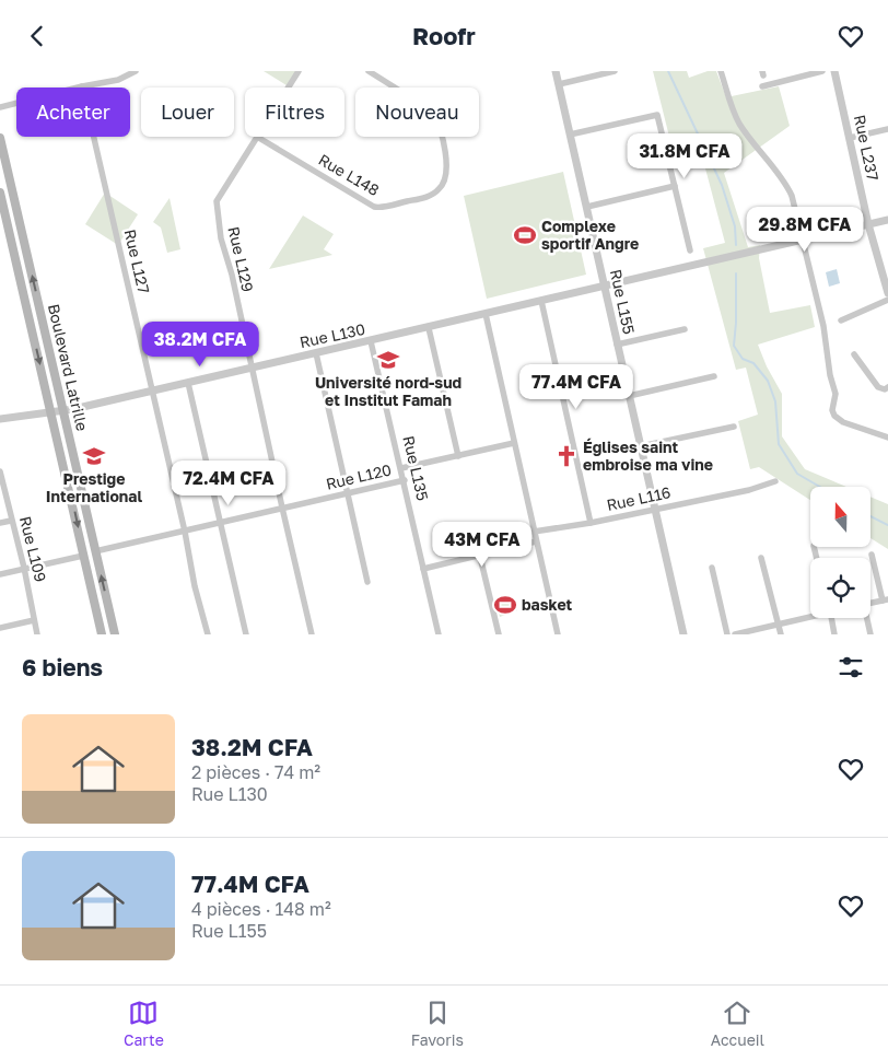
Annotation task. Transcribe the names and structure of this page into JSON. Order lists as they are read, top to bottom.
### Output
{
  "streets": {
    "main road": ["Boulevard Latrille"],
    "street": [
      "Rue L237",
      "Rue L148",
      "Rue L129",
      "Rue L127",
      "Rue L155",
      "Rue L130",
      "Rue L135",
      "Rue L120",
      "Rue L116",
      "Rue L109"
    ]
  },
  "crossings": [
    ["Rue L237", "Rue L130"],
    ["Rue L148", "Rue L129"],
    ["Rue L129", "Rue L130"],
    ["Rue L129", "Rue L120"],
    ["Rue L127", "Rue L130"],
    ["Rue L127", "Rue L120"],
    ["Rue L155", "Rue L130"],
    ["Rue L155", "Rue L116"],
    ["Rue L130", "Boulevard Latrille"],
    ["Rue L130", "Rue L135"],
    ["Boulevard Latrille", "Rue L120"],
    ["Rue L135", "Rue L120"]
  ],
  "places": {
    "sports": ["Complexe sportif Angre", "basket"],
    "school or university": ["Université nord-sud et Institut Famah", "Prestige International"],
    "church": ["Églises saint embroise ma vine"]
  },
  "north": "top",
  "page": {
    "header": "Roofr",
    "chip": [
      "Acheter",
      "Louer",
      "Filtres",
      "Nouveau"
    ],
    "price": [
      "31.8M CFA",
      "29.8M CFA",
      "38.2M CFA",
      "77.4M CFA",
      "72.4M CFA",
      "43M CFA"
    ],
    "heading": "6 biens",
    "list": [
      {
        "name": "38.2M CFA",
        "note": "2 pièces · 74 m² · Rue L130"
      },
      {
        "name": "77.4M CFA",
        "note": "4 pièces · 148 m² · Rue L155"
      }
    ],
    "tabs": ["Carte", "Favoris", "Accueil"]
  }
}
